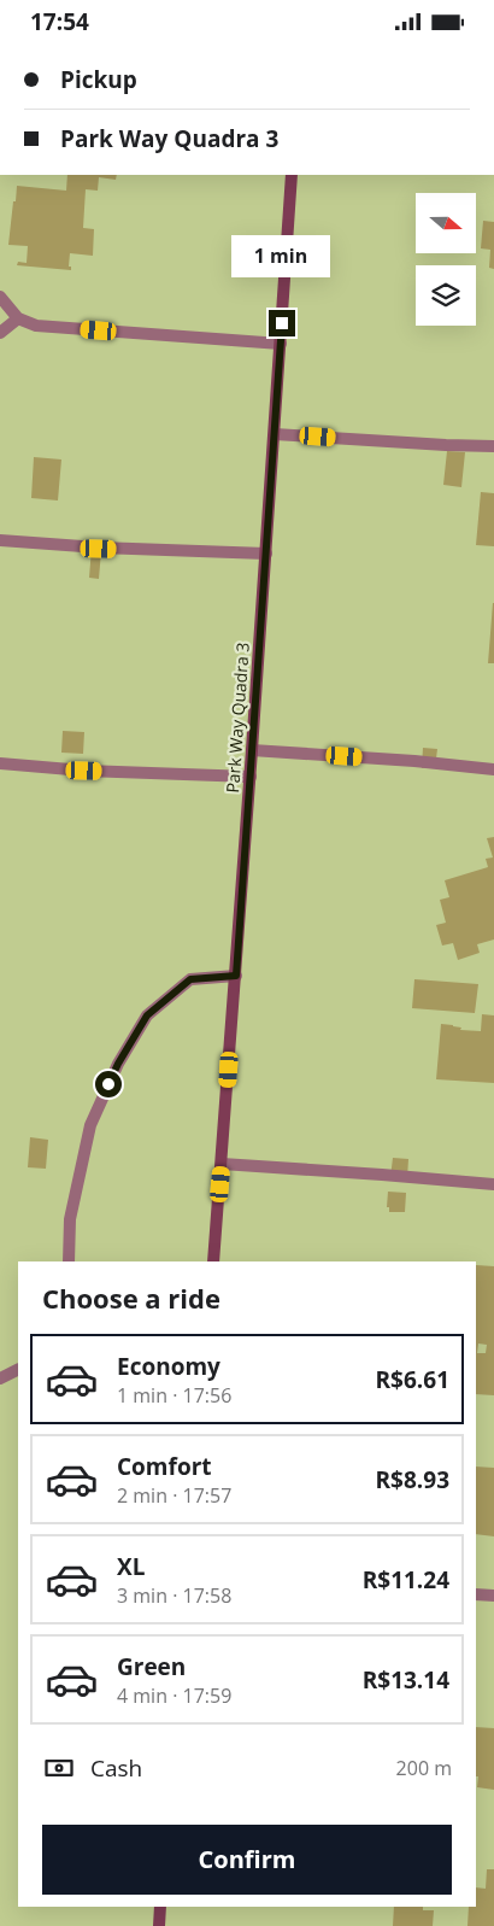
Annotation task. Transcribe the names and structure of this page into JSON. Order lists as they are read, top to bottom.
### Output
{
  "streets": {
    "street": ["Park Way Quadra 3"]
  },
  "north": "right",
  "page": {
    "status": "17:54",
    "banner": ["Pickup", "Park Way Quadra 3"],
    "bubble": "1 min",
    "heading": "Choose a ride",
    "list": [
      {
        "name": "Economy",
        "note": "1 min · 17:56",
        "value": "R$6.61"
      },
      {
        "name": "Comfort",
        "note": "2 min · 17:57",
        "value": "R$8.93"
      },
      {
        "name": "XL",
        "note": "3 min · 17:58",
        "value": "R$11.24"
      },
      {
        "name": "Green",
        "note": "4 min · 17:59",
        "value": "R$13.14"
      }
    ],
    "pay": ["Cash", "200 m"],
    "buttons": "Confirm"
  }
}
